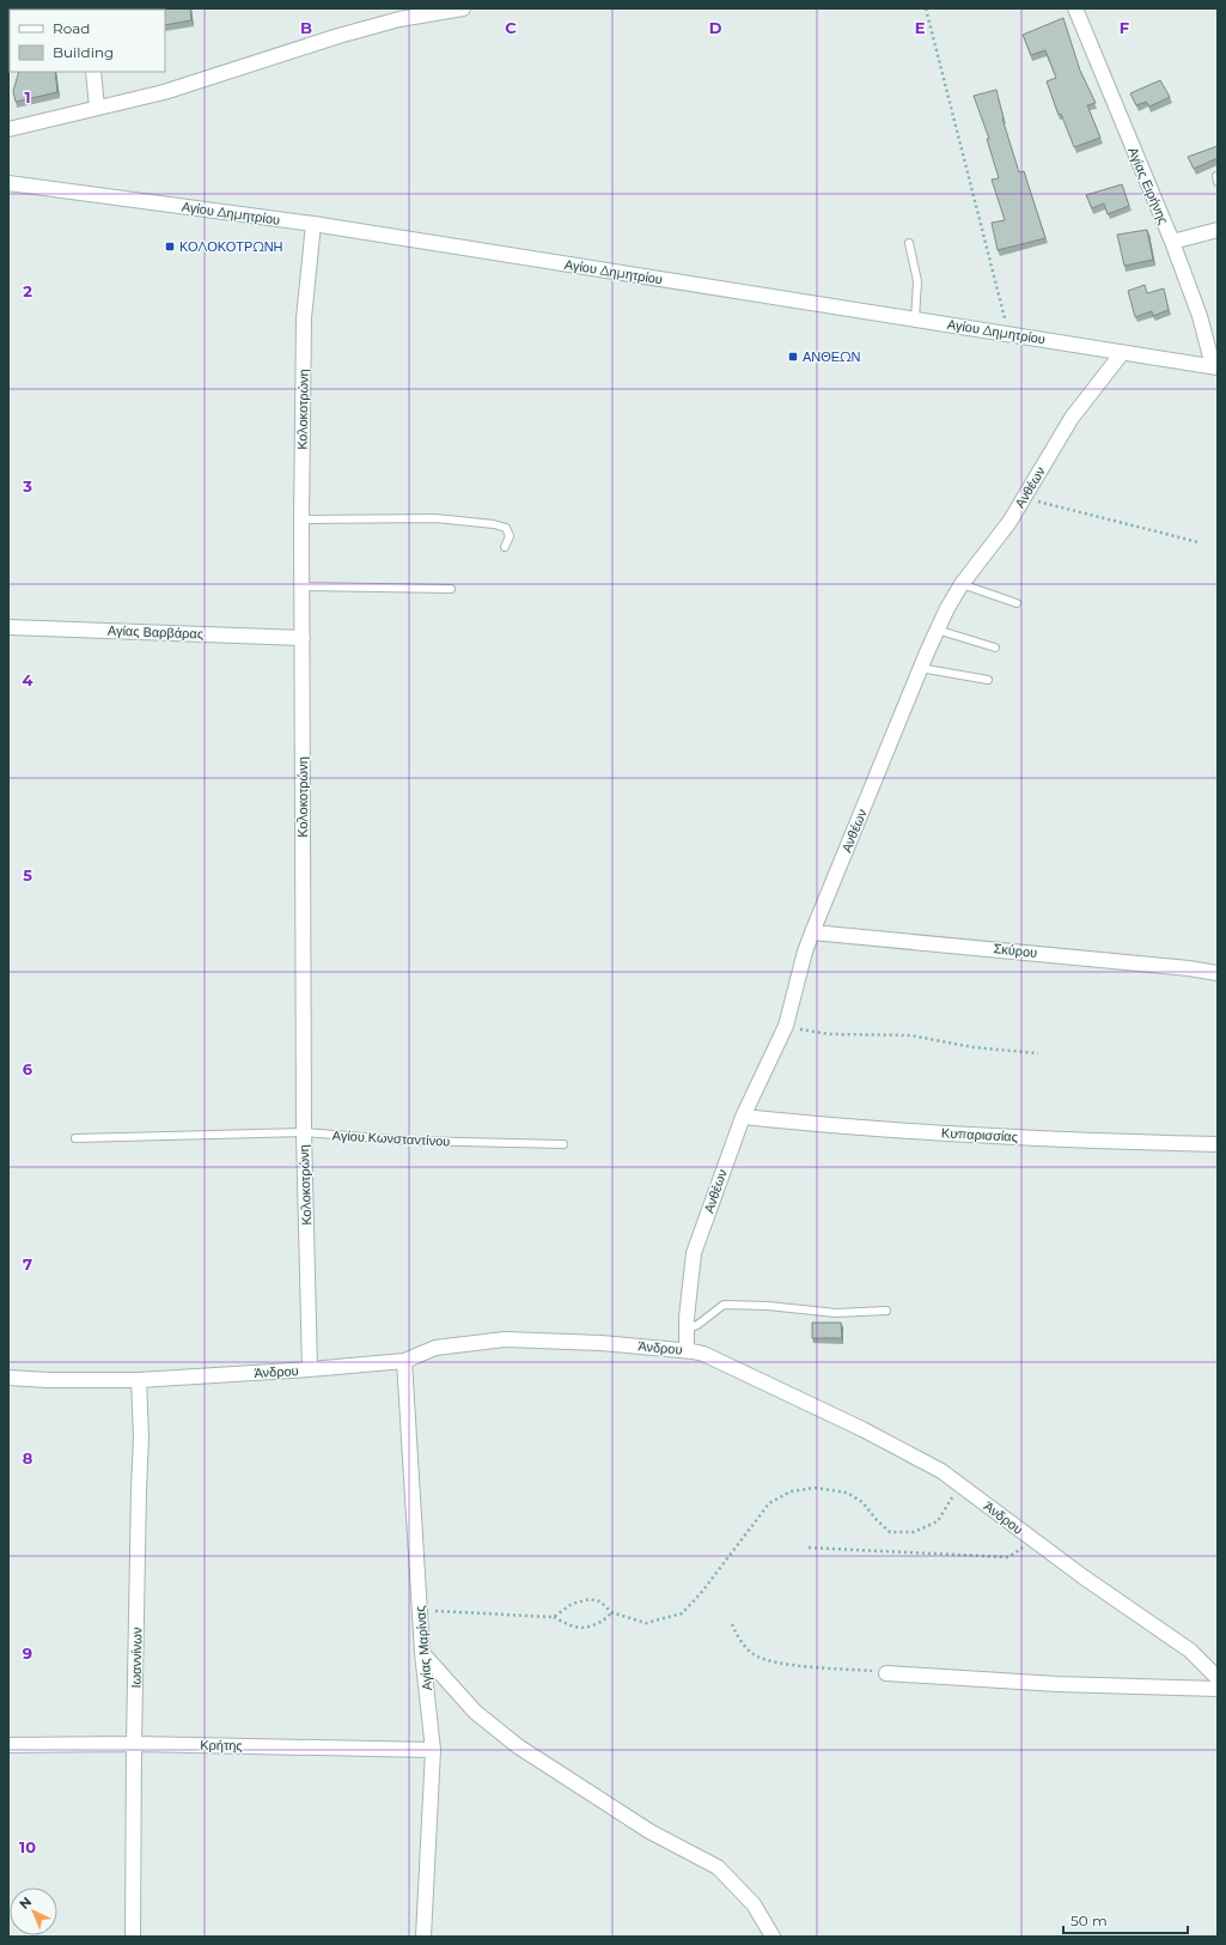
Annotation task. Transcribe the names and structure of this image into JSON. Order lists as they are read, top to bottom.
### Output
{
  "streets": {
    "street": [
      "Αγίας Ειρήνης",
      "Αγίου Δημητρίου",
      "Κολοκοτρώνη",
      "Ανθέων",
      "Αγίας Βαρβάρας",
      "Σκύρου",
      "Κυπαρισσίας",
      "Άνδρου",
      "Αγίας Μαρίνας",
      "Ιωαννίνων",
      "Κρήτης"
    ],
    "lane": ["Αγίου Κωνσταντίνου"]
  },
  "crossings": [
    ["Αγίας Ειρήνης", "Αγίου Δημητρίου"],
    ["Αγίου Δημητρίου", "Κολοκοτρώνη"],
    ["Αγίου Δημητρίου", "Ανθέων"],
    ["Κολοκοτρώνη", "Αγίας Βαρβάρας"],
    ["Κολοκοτρώνη", "Αγίου Κωνσταντίνου"],
    ["Κολοκοτρώνη", "Άνδρου"],
    ["Ανθέων", "Σκύρου"],
    ["Ανθέων", "Κυπαρισσίας"],
    ["Ανθέων", "Άνδρου"],
    ["Άνδρου", "Αγίας Μαρίνας"],
    ["Άνδρου", "Ιωαννίνων"],
    ["Αγίας Μαρίνας", "Κρήτης"],
    ["Ιωαννίνων", "Κρήτης"]
  ],
  "places": {
    "transit": ["ΚΟΛΟΚΟΤΡΩΝΗ", "ΑΝΘΕΩΝ"]
  },
  "legend": ["Road", "Building"],
  "scale_bar": "50 m",
  "north": "top left",
  "grid": {
    "columns": [
      "B",
      "C",
      "D",
      "E",
      "F"
    ],
    "rows": [
      "1",
      "2",
      "3",
      "4",
      "5",
      "6",
      "7",
      "8",
      "9",
      "10"
    ]
  }
}
